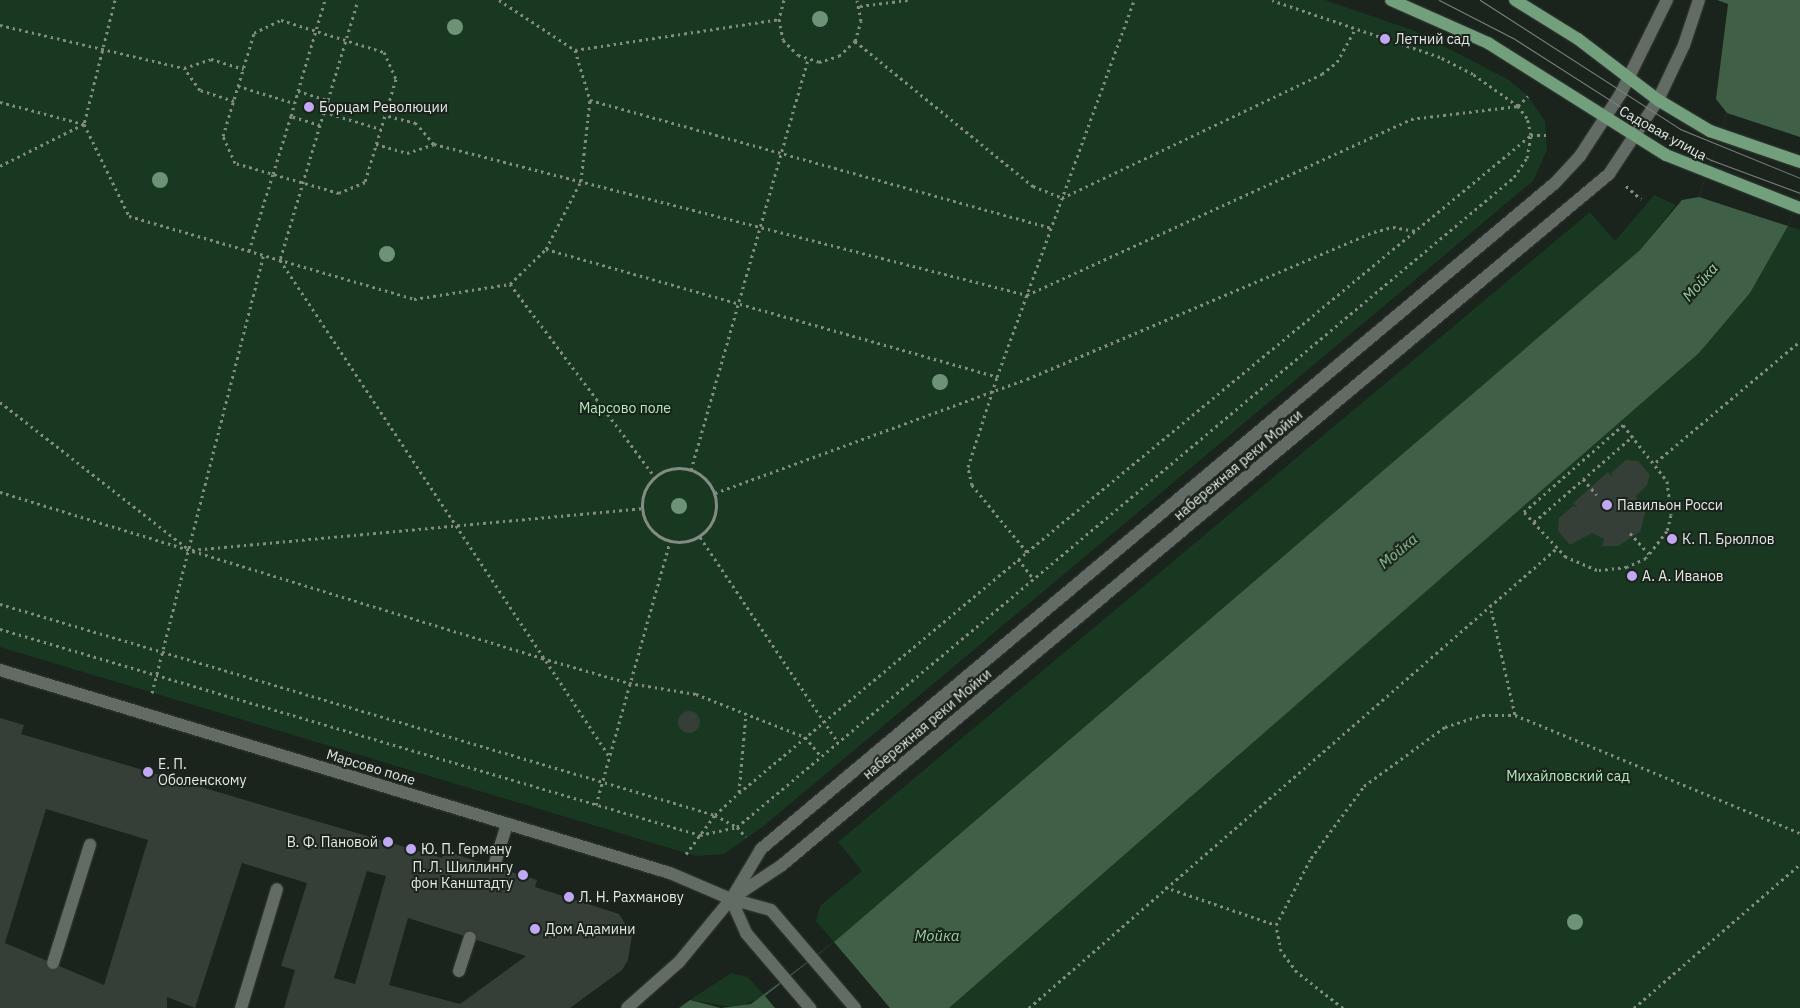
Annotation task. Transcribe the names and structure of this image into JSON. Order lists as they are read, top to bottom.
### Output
{
  "streets": {
    "main road": ["Садовая улица", "набережная реки Мойки", "Марсово поле"]
  },
  "crossings": [
    ["Садовая улица", "набережная реки Мойки"],
    ["набережная реки Мойки", "Марсово поле"]
  ],
  "water": ["Мойка"],
  "parks": ["Марсово поле", "Михайловский сад"],
  "places": [
    "Летний сад",
    "Борцам Революции",
    "Павильон Росси",
    "К. П. Брюллов",
    "А. А. Иванов",
    "Е. П. Оболенскому",
    "В. Ф. Пановой",
    "Ю. П. Герману",
    "П. Л. Шиллингу фон Канштадту",
    "Л. Н. Рахманову",
    "Дом Адамини"
  ]
}
